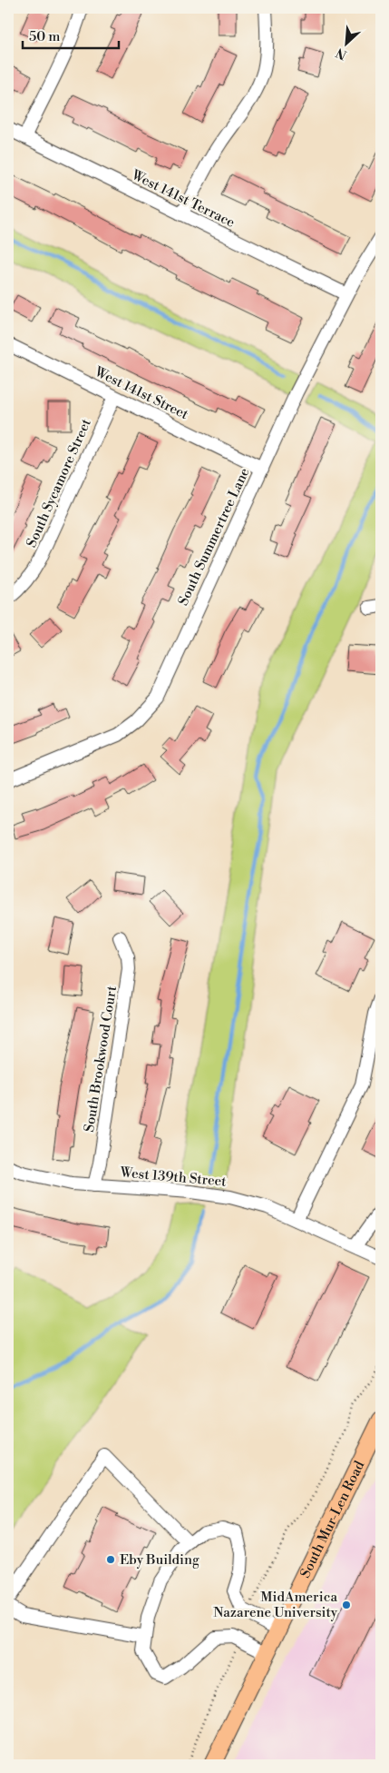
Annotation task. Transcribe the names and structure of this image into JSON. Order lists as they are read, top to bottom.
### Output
{
  "streets": {
    "main road": ["South Mur-Len Road"],
    "street": [
      "West 141st Terrace",
      "West 141st Street",
      "South Sycamore Street",
      "South Summertree Lane",
      "South Brookwood Court",
      "West 139th Street"
    ]
  },
  "crossings": [
    ["West 141st Terrace", "South Summertree Lane"],
    ["West 141st Street", "South Sycamore Street"],
    ["West 141st Street", "South Summertree Lane"],
    ["South Brookwood Court", "West 139th Street"]
  ],
  "places": ["Eby Building", "MidAmerica Nazarene University"],
  "scale_bar": "50 m",
  "north": "bottom left"
}
